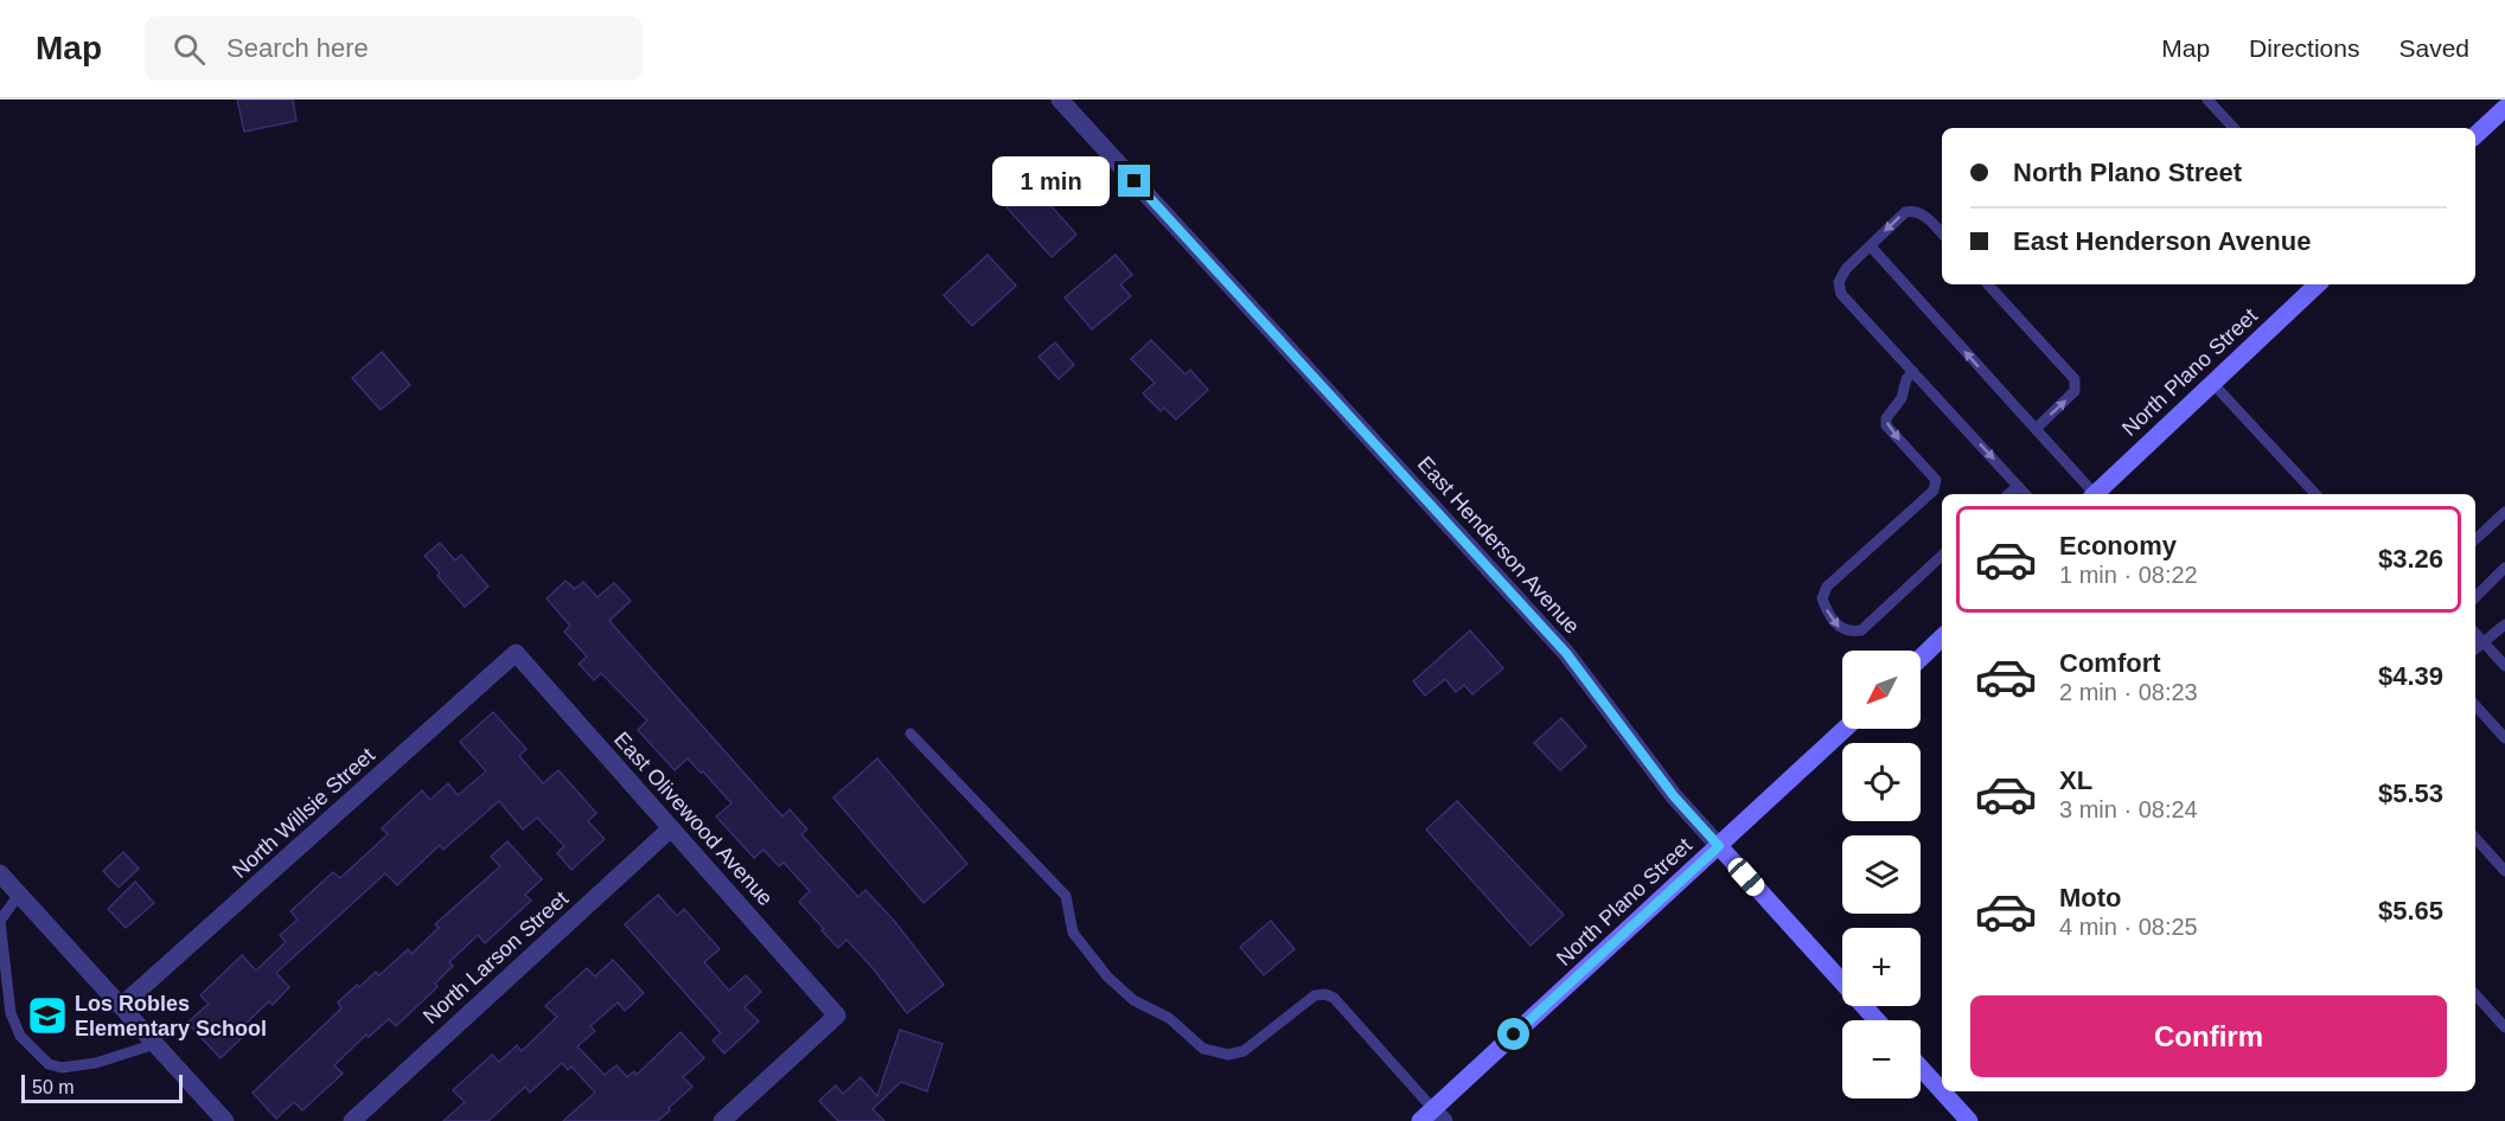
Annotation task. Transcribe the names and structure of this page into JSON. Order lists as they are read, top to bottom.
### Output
{
  "streets": {
    "main road": ["North Plano Street", "East Henderson Avenue"],
    "street": ["North Willsie Street", "East Olivewood Avenue", "North Larson Street"]
  },
  "crossings": [
    ["North Plano Street", "East Henderson Avenue"],
    ["North Willsie Street", "East Olivewood Avenue"],
    ["East Olivewood Avenue", "North Larson Street"]
  ],
  "places": {
    "school or university": ["Los Robles Elementary School"]
  },
  "scale_bar": "50 m",
  "north": "bottom left",
  "page": {
    "header": "Map",
    "search": "Search here",
    "nav": ["Map", "Directions", "Saved"],
    "banner": ["North Plano Street", "East Henderson Avenue"],
    "bubble": "1 min",
    "list": [
      {
        "name": "Economy",
        "note": "1 min · 08:22",
        "value": "$3.26"
      },
      {
        "name": "Comfort",
        "note": "2 min · 08:23",
        "value": "$4.39"
      },
      {
        "name": "XL",
        "note": "3 min · 08:24",
        "value": "$5.53"
      },
      {
        "name": "Moto",
        "note": "4 min · 08:25",
        "value": "$5.65"
      }
    ],
    "map_buttons": ["+", "−"],
    "buttons": "Confirm",
    "scale": "50 m"
  }
}
